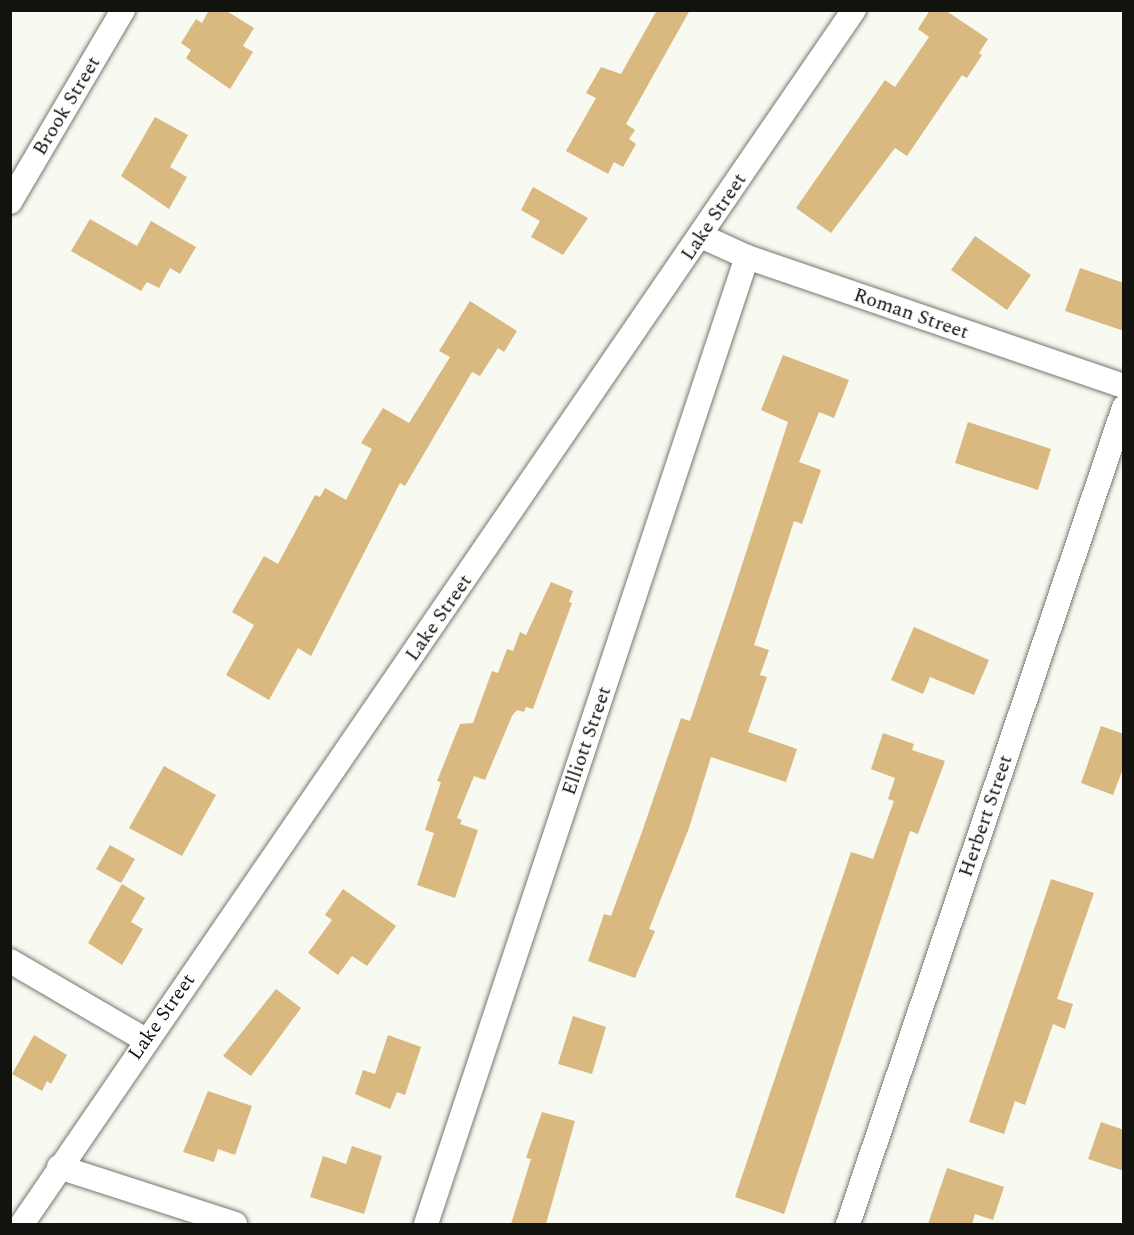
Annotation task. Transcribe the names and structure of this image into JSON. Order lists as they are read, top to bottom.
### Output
{
  "streets": {
    "street": [
      "Brook Street",
      "Lake Street",
      "Roman Street",
      "Elliott Street",
      "Herbert Street"
    ]
  },
  "crossings": [
    ["Lake Street", "Roman Street"],
    ["Roman Street", "Elliott Street"]
  ]
}
